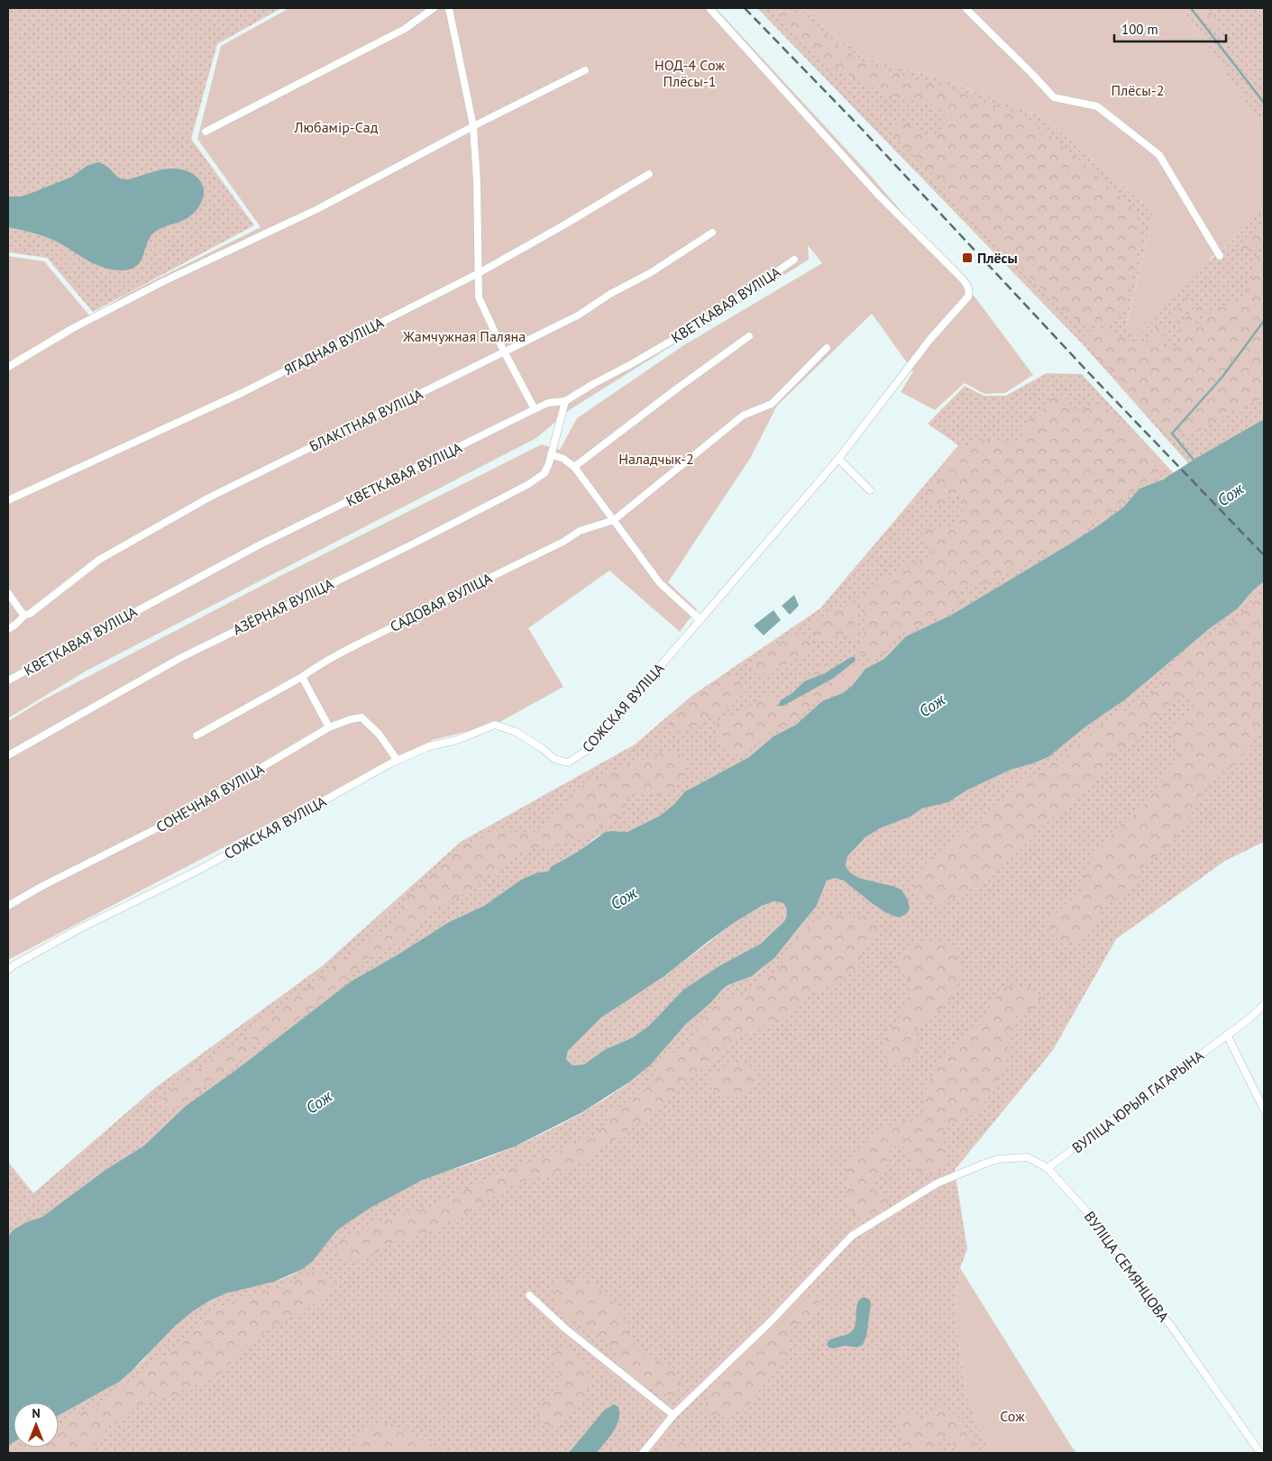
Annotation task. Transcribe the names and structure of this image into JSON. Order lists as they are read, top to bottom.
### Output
{
  "streets": {
    "street": [
      "КВЕТКАВАЯ ВУЛІЦА",
      "ЯГАДНАЯ ВУЛІЦА",
      "БЛАКІТНАЯ ВУЛІЦА",
      "САДОВАЯ ВУЛІЦА",
      "АЗЁРНАЯ ВУЛІЦА",
      "СОЖСКАЯ ВУЛІЦА",
      "СОНЕЧНАЯ ВУЛІЦА",
      "ВУЛІЦА ЮРЫЯ ГАГАРЫНА",
      "ВУЛІЦА СЕМЯНЦОВА"
    ]
  },
  "crossings": [
    ["КВЕТКАВАЯ ВУЛІЦА", "АЗЁРНАЯ ВУЛІЦА"],
    ["СОЖСКАЯ ВУЛІЦА", "СОНЕЧНАЯ ВУЛІЦА"],
    ["ВУЛІЦА ЮРЫЯ ГАГАРЫНА", "ВУЛІЦА СЕМЯНЦОВА"]
  ],
  "water": ["Сож"],
  "parks": [
    "НОД-4 Сож Плёсы-1",
    "Плёсы-2",
    "Любамір-Сад",
    "Жамчужная Паляна",
    "Наладчык-2",
    "Сож"
  ],
  "places": {
    "transit": ["Плёсы"]
  },
  "scale_bar": "100 m",
  "north": "top"
}
